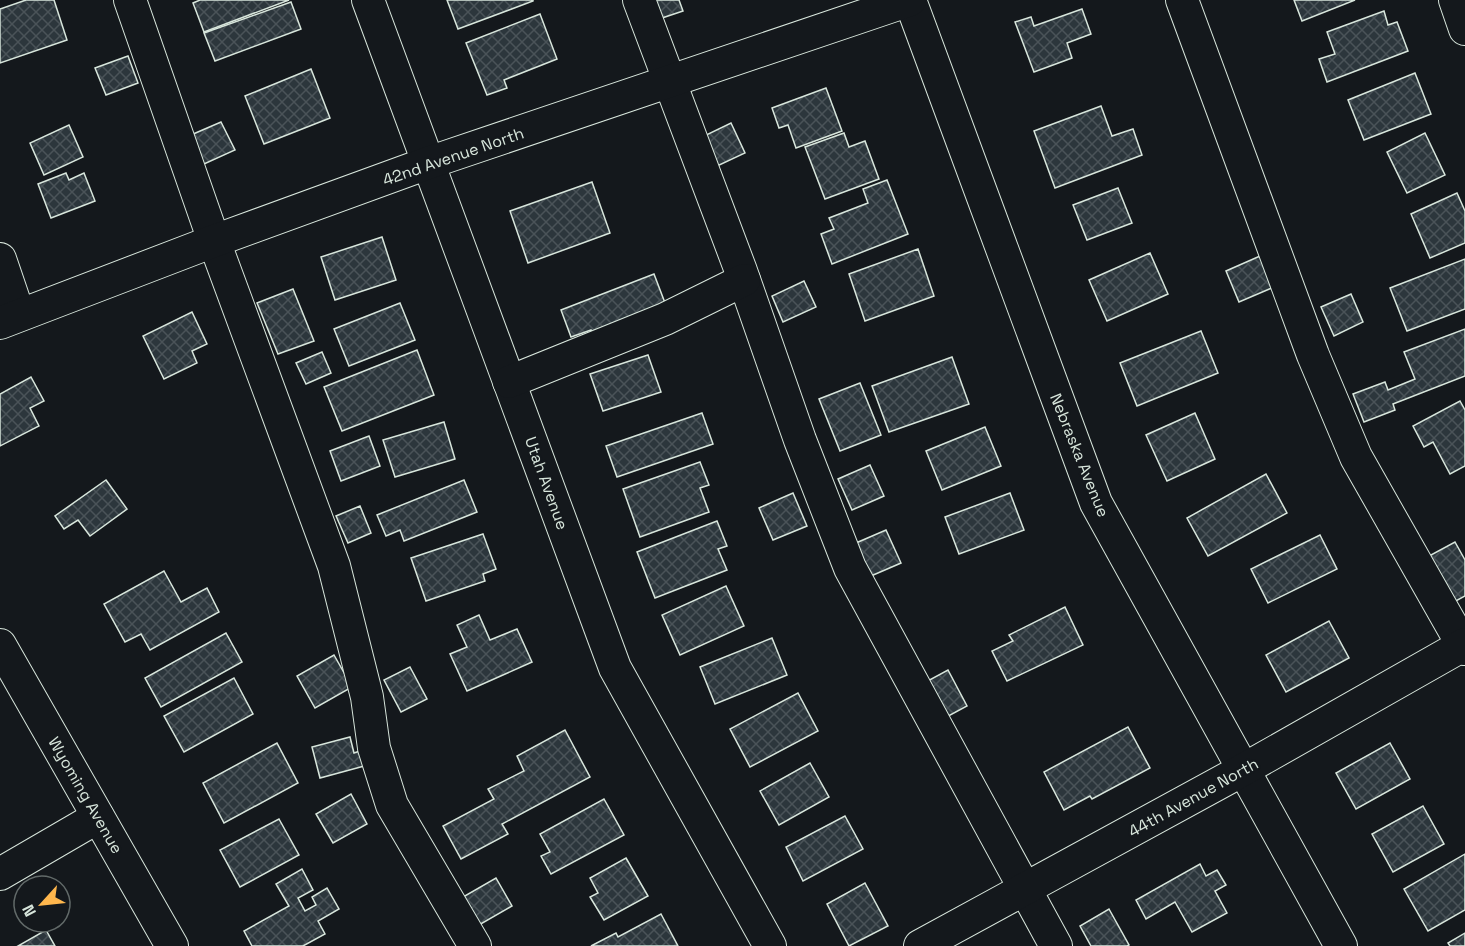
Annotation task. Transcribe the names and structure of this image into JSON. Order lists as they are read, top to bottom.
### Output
{
  "streets": {
    "street": [
      "42nd Avenue North",
      "Nebraska Avenue",
      "Utah Avenue",
      "Wyoming Avenue",
      "44th Avenue North"
    ]
  },
  "crossings": [
    ["42nd Avenue North", "Nebraska Avenue"],
    ["42nd Avenue North", "Utah Avenue"],
    ["Nebraska Avenue", "44th Avenue North"]
  ],
  "north": "bottom left"
}
